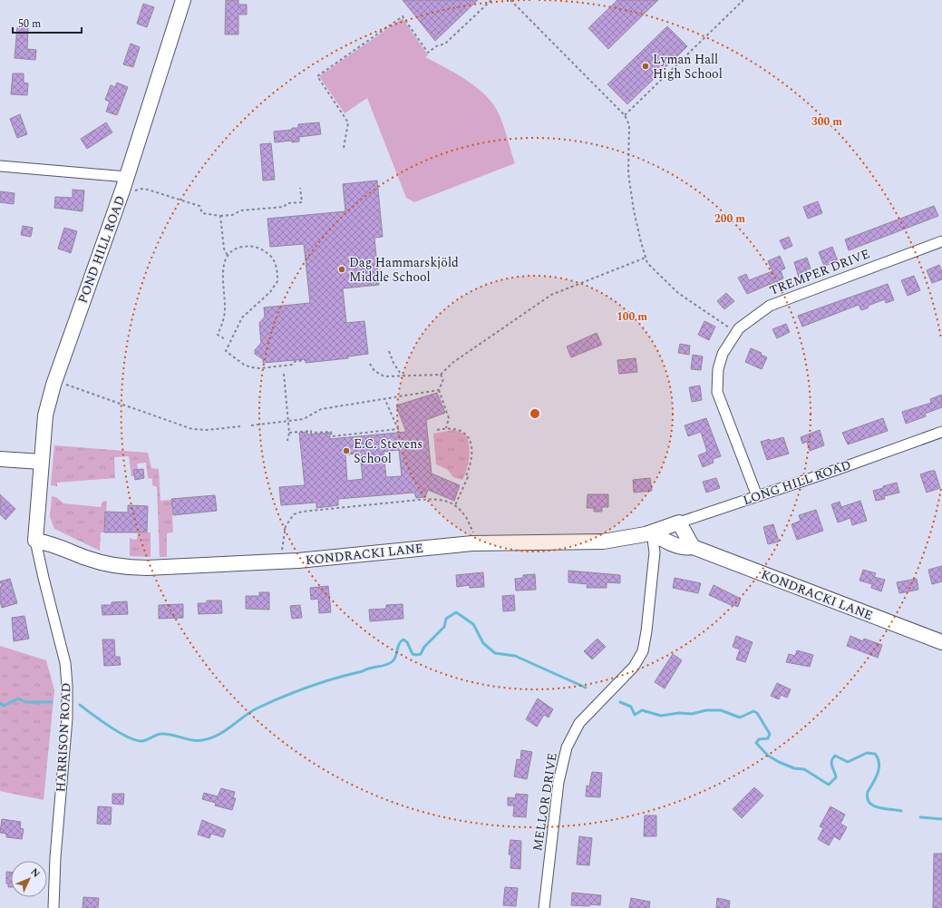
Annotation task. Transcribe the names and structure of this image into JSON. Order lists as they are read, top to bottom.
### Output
{
  "streets": {
    "main road": [
      "POND HILL ROAD",
      "LONG HILL ROAD",
      "KONDRACKI LANE",
      "HARRISON ROAD"
    ],
    "street": ["TREMPER DRIVE", "MELLOR DRIVE"]
  },
  "crossings": [
    ["POND HILL ROAD", "HARRISON ROAD"],
    ["TREMPER DRIVE", "LONG HILL ROAD"],
    ["LONG HILL ROAD", "KONDRACKI LANE"],
    ["LONG HILL ROAD", "MELLOR DRIVE"],
    ["KONDRACKI LANE", "HARRISON ROAD"],
    ["KONDRACKI LANE", "MELLOR DRIVE"]
  ],
  "places": ["Lyman Hall High School", "Dag Hammarskjöld Middle School", "E.C. Stevens School"],
  "scale_bar": "50 m",
  "north": "top right",
  "rings": ["300 m", "200 m", "100 m"]
}
